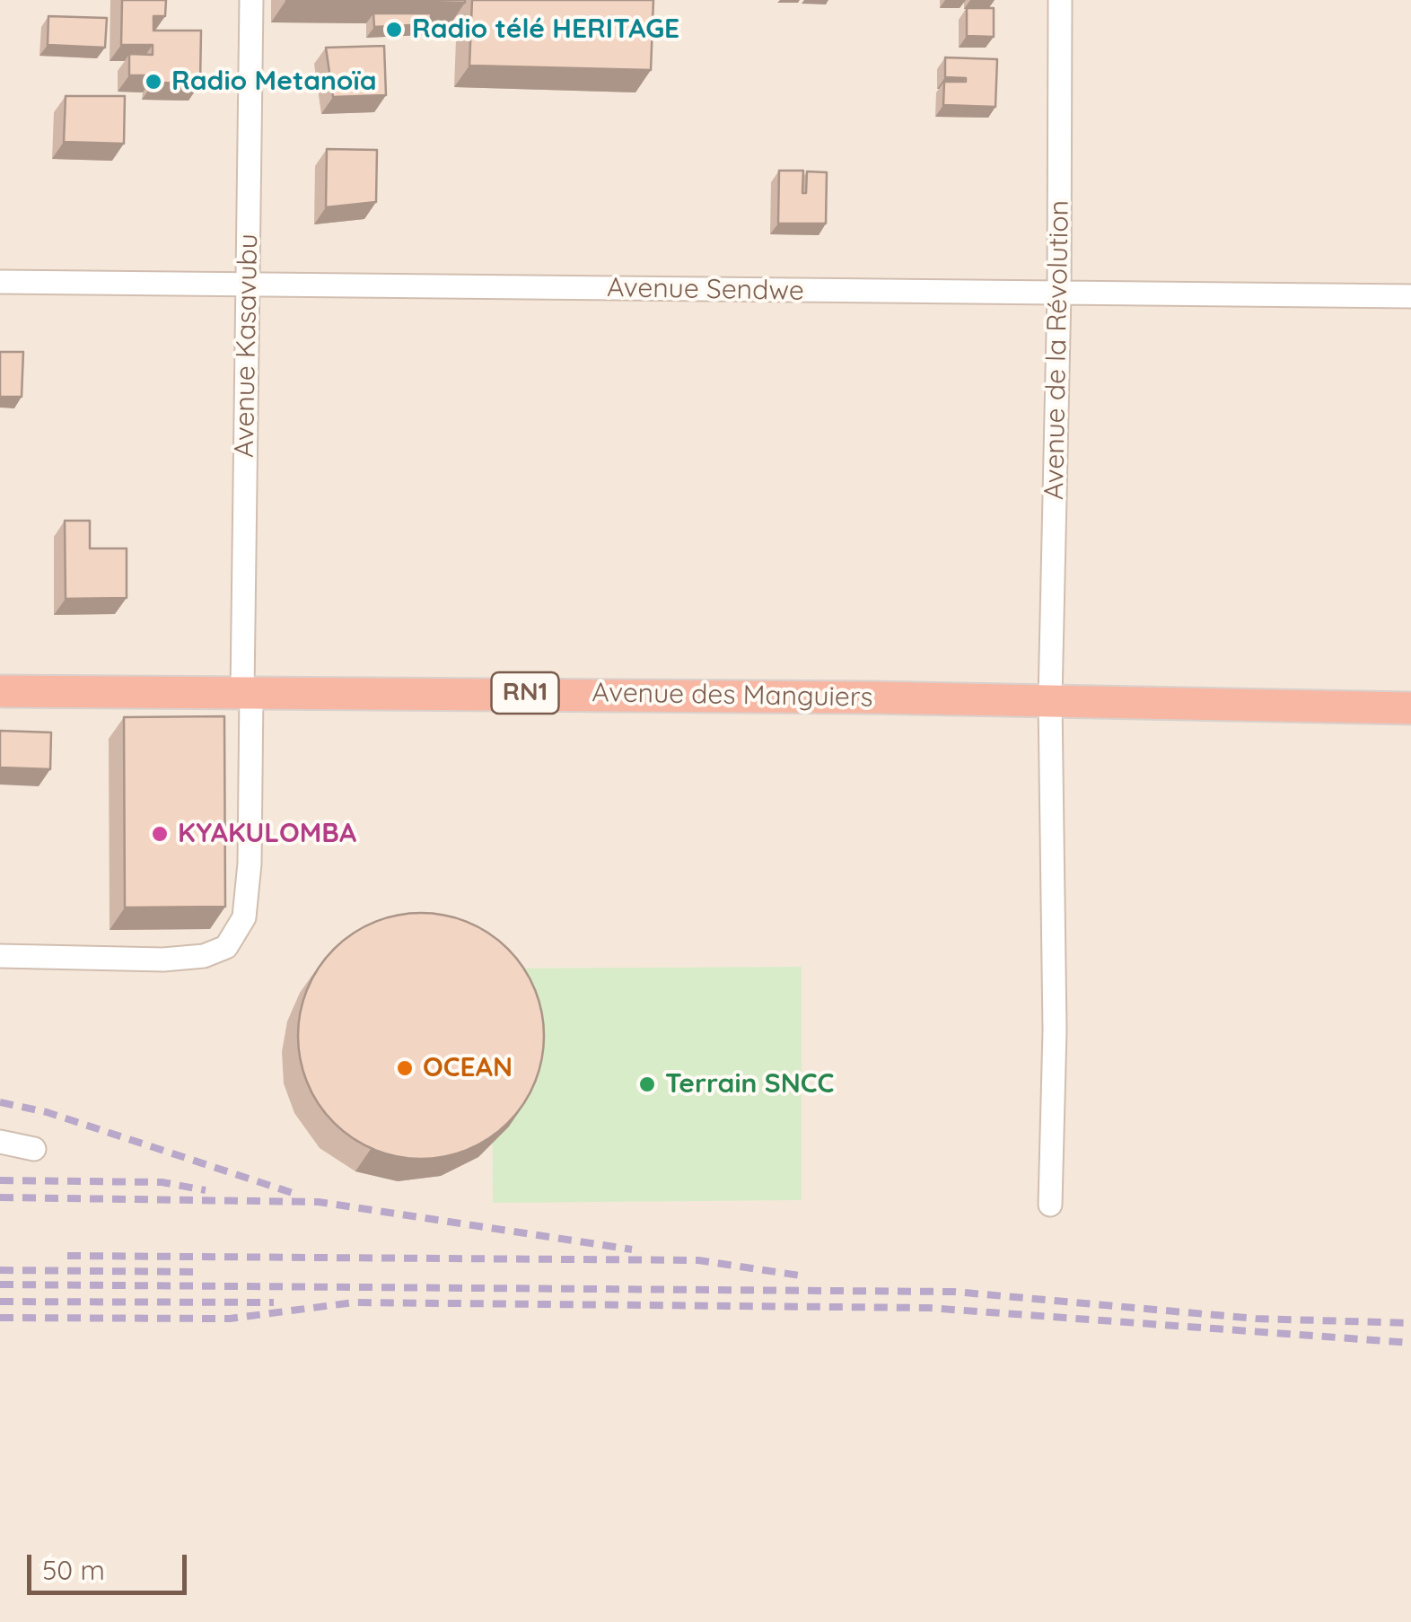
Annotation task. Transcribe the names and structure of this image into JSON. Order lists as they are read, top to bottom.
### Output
{
  "streets": {
    "highway": ["RN1", "Avenue des Manguiers"],
    "street": ["Avenue Sendwe", "Avenue Kasavubu", "Avenue de la Révolution"]
  },
  "crossings": [
    ["Avenue Sendwe", "Avenue Kasavubu"],
    ["Avenue Sendwe", "Avenue de la Révolution"],
    ["Avenue Kasavubu", "Avenue des Manguiers"],
    ["Avenue de la Révolution", "Avenue des Manguiers"]
  ],
  "places": [
    "Radio télé HERITAGE",
    "Radio Metanoïa",
    "KYAKULOMBA",
    "OCEAN",
    "Terrain SNCC"
  ],
  "scale_bar": "50 m"
}
